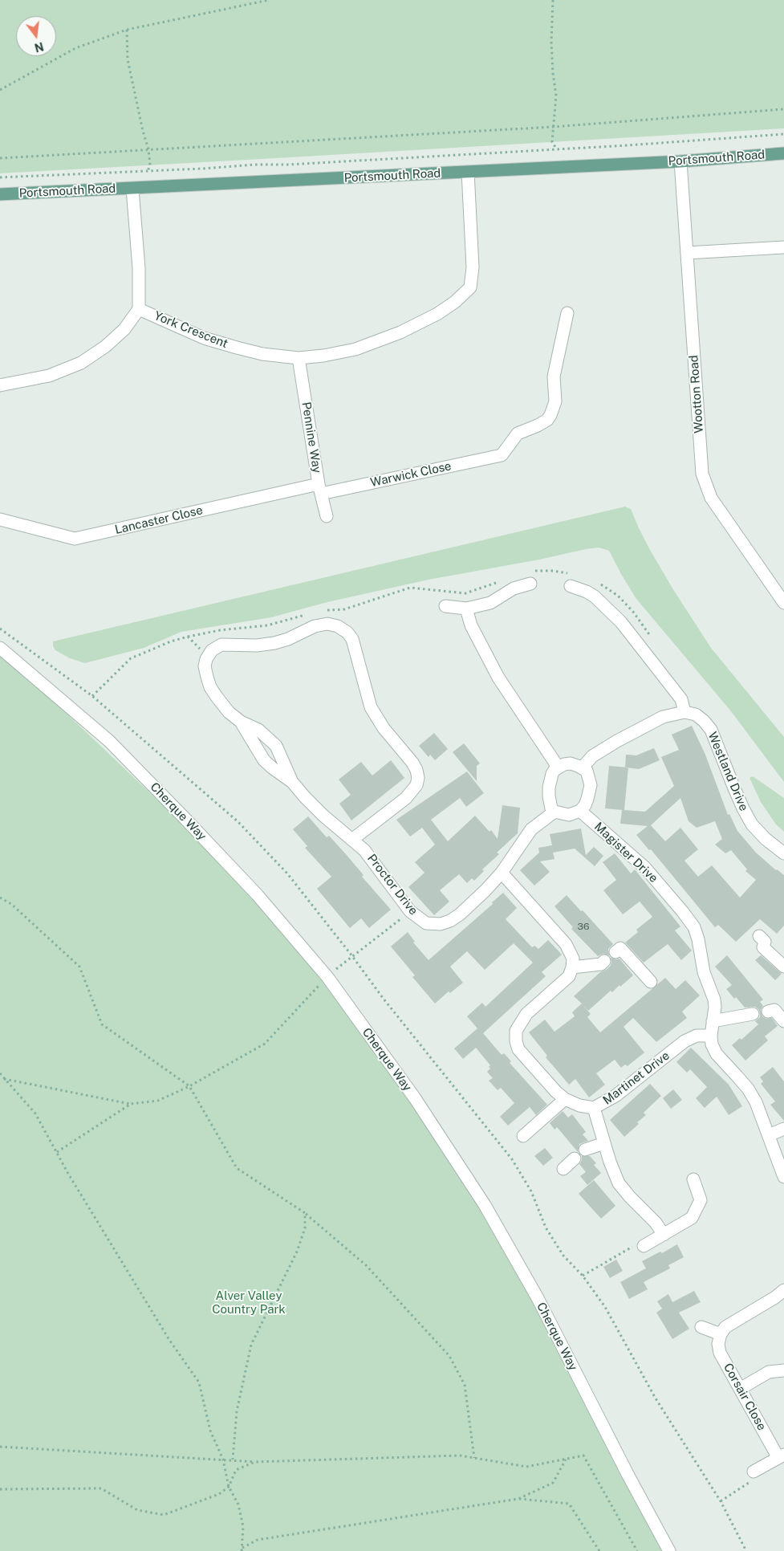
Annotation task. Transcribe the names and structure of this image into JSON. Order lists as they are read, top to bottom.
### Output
{
  "streets": {
    "main road": ["Portsmouth Road"],
    "street": [
      "York Crescent",
      "Wootton Road",
      "Pennine Way",
      "Warwick Close",
      "Lancaster Close",
      "Westland Drive",
      "Cherque Way",
      "Magister Drive",
      "Proctor Drive",
      "Martinet Drive",
      "Corsair Close"
    ]
  },
  "crossings": [
    ["Portsmouth Road", "York Crescent"],
    ["Portsmouth Road", "Wootton Road"],
    ["York Crescent", "Pennine Way"],
    ["Pennine Way", "Warwick Close"],
    ["Pennine Way", "Lancaster Close"],
    ["Warwick Close", "Lancaster Close"],
    ["Magister Drive", "Proctor Drive"],
    ["Magister Drive", "Martinet Drive"]
  ],
  "parks": ["Alver Valley Country Park"],
  "house_numbers": ["36"],
  "north": "bottom"
}
